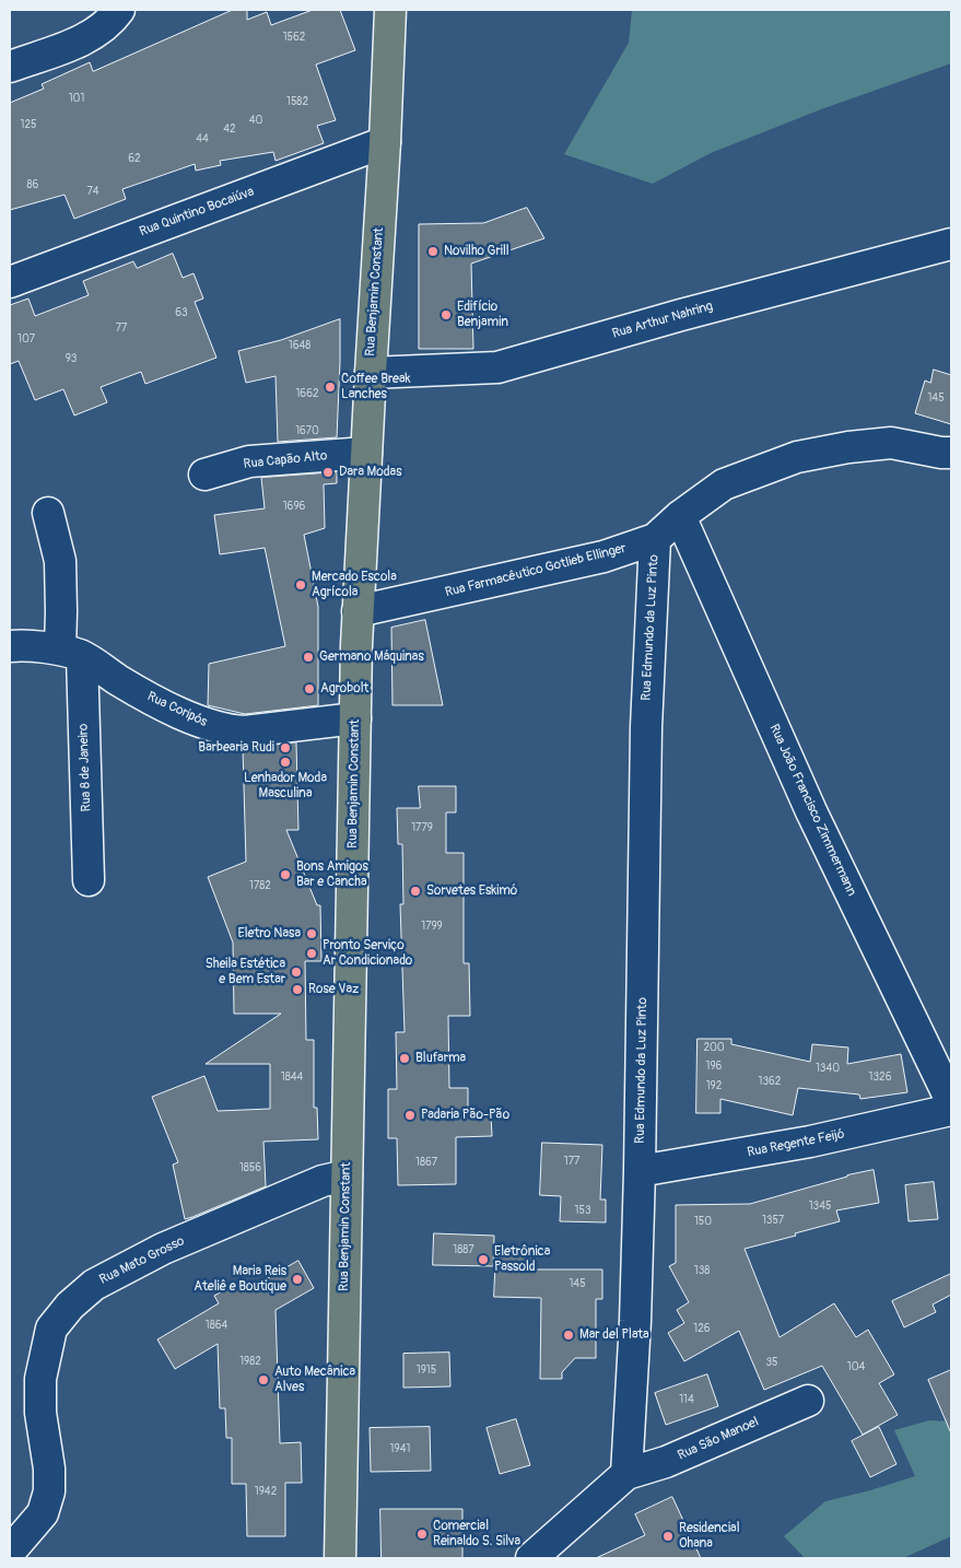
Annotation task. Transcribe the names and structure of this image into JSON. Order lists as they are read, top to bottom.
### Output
{
  "streets": {
    "main road": ["Rua Benjamin Constant"],
    "street": [
      "Rua Quintino Bocaiúva",
      "Rua Arthur Nahring",
      "Rua Capão Alto",
      "Rua Farmacêutico Gotlieb Ellinger",
      "Rua Edmundo da Luz Pinto",
      "Rua Coripós",
      "Rua 8 de Janeiro",
      "Rua João Francisco Zimmermann",
      "Rua Regente Feijó",
      "Rua Mato Grosso",
      "Rua São Manoel"
    ]
  },
  "crossings": [
    ["Rua Quintino Bocaiúva", "Rua Benjamin Constant"],
    ["Rua Benjamin Constant", "Rua Arthur Nahring"],
    ["Rua Benjamin Constant", "Rua Capão Alto"],
    ["Rua Benjamin Constant", "Rua Farmacêutico Gotlieb Ellinger"],
    ["Rua Benjamin Constant", "Rua Coripós"],
    ["Rua Benjamin Constant", "Rua Mato Grosso"],
    ["Rua Farmacêutico Gotlieb Ellinger", "Rua Edmundo da Luz Pinto"],
    ["Rua Farmacêutico Gotlieb Ellinger", "Rua João Francisco Zimmermann"],
    ["Rua Edmundo da Luz Pinto", "Rua Regente Feijó"],
    ["Rua Edmundo da Luz Pinto", "Rua São Manoel"],
    ["Rua Coripós", "Rua 8 de Janeiro"]
  ],
  "places": [
    "Novilho Grill",
    "Edifício Benjamin",
    "Coffee Break Lanches",
    "Dara Modas",
    "Mercado Escola Agrícola",
    "Germano Máquinas",
    "Agrobolt",
    "Barbearia Rudi",
    "Lenhador Moda Masculina",
    "Bons Amigos Bar e Cancha",
    "Sorvetes Eskimó",
    "Eletro Nasa",
    "Pronto Serviço Ar Condicionado",
    "Sheila Estética e Bem Estar",
    "Rose Vaz",
    "Blufarma",
    "Padaria Pão-Pão",
    "Eletrônica Passold",
    "Maria Reis Ateliê e Boutique",
    "Mar del Plata",
    "Auto Mecânica Alves",
    "Comercial Reinaldo S. Silva",
    "Residencial Ohana"
  ],
  "house_numbers": [
    "1562",
    "101",
    "1582",
    "40",
    "125",
    "42",
    "44",
    "62",
    "86",
    "74",
    "63",
    "77",
    "107",
    "1648",
    "93",
    "1662",
    "145",
    "1670",
    "1696",
    "1779",
    "1782",
    "1799",
    "200",
    "196",
    "1340",
    "1844",
    "1326",
    "1362",
    "192",
    "177",
    "1867",
    "1856",
    "1345",
    "153",
    "1357",
    "150",
    "1887",
    "138",
    "145",
    "1864",
    "126",
    "1982",
    "35",
    "104",
    "1915",
    "114",
    "1941",
    "1942"
  ]
}
